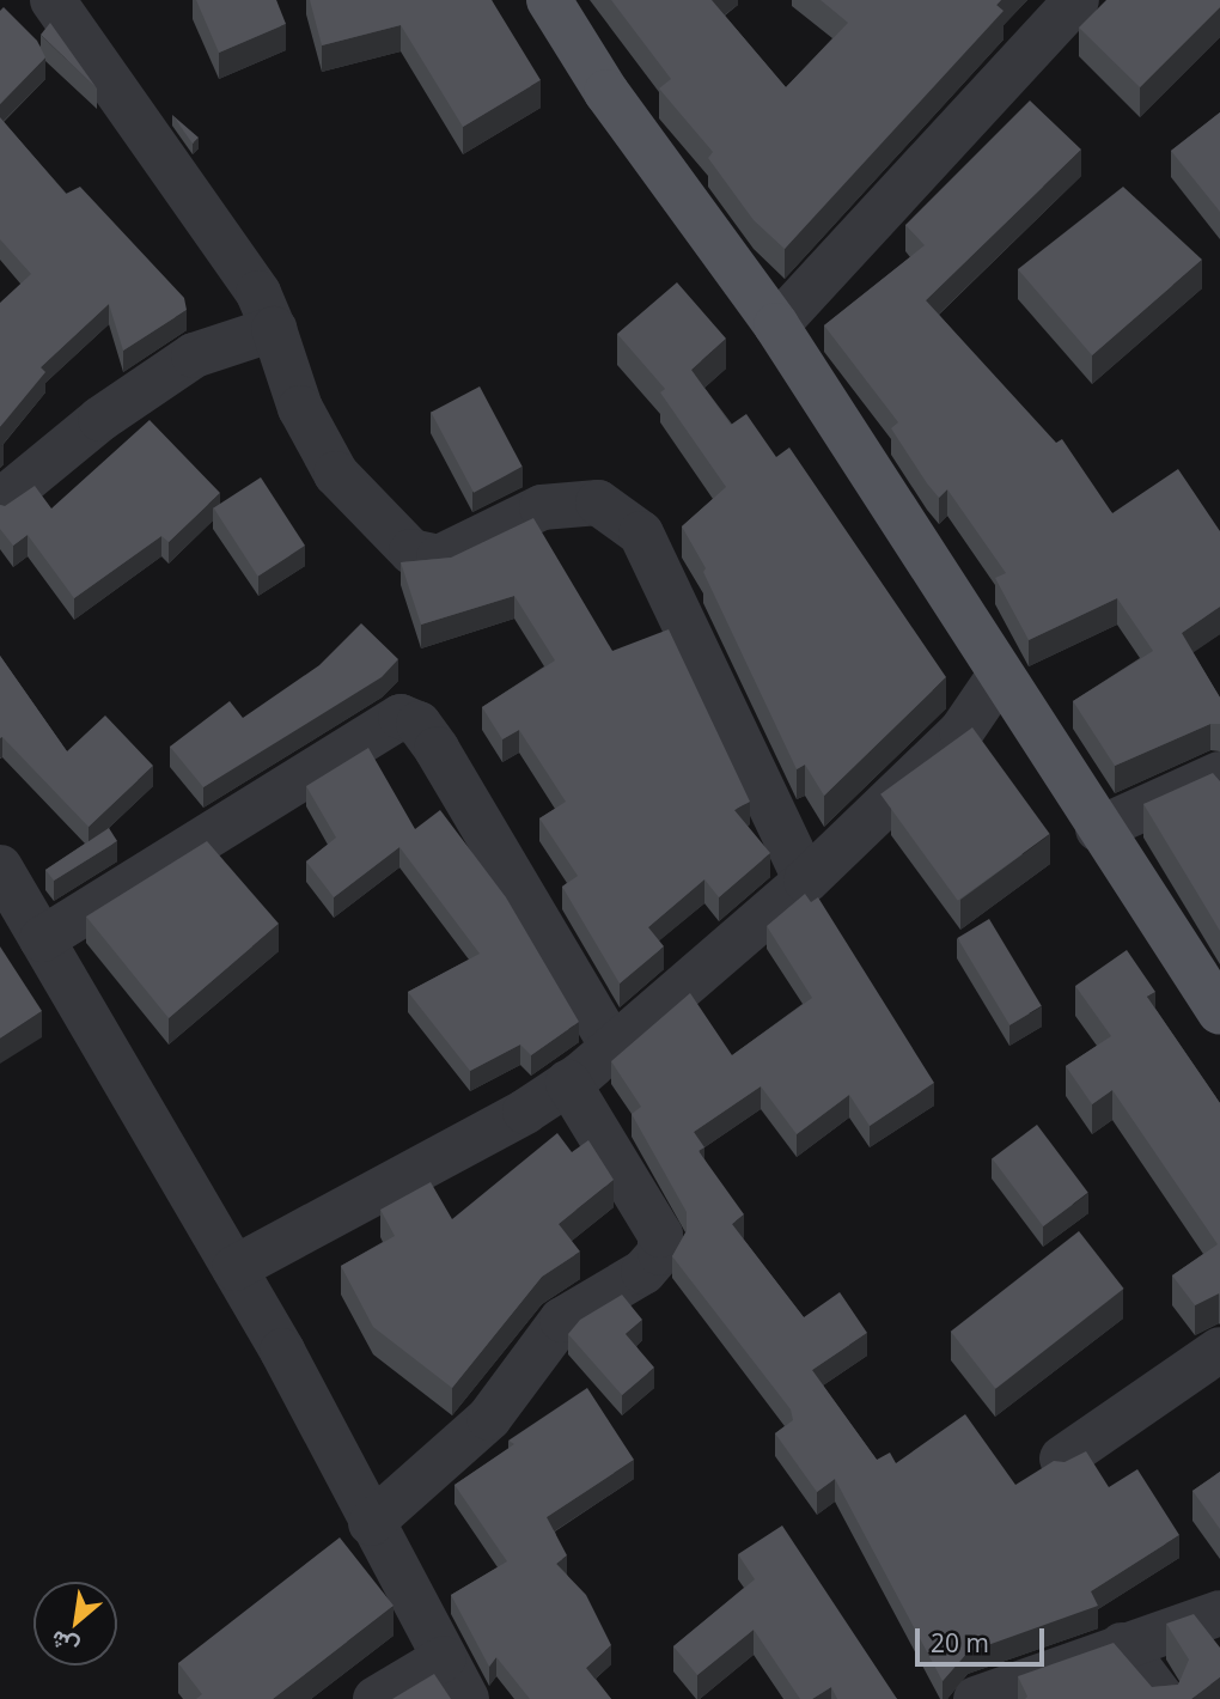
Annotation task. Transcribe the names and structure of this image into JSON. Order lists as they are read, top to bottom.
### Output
{
  "scale_bar": "20 m",
  "north": "bottom left"
}
